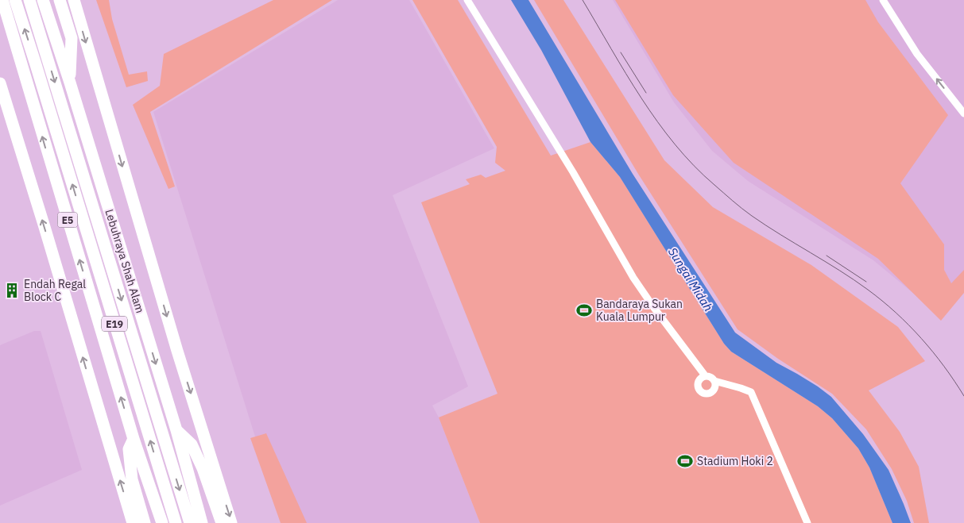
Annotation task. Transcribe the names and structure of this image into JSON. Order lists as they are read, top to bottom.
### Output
{
  "streets": {
    "highway": ["E5", "Lebuhraya Shah Alam", "E19"]
  },
  "water": ["Sungai Midah"],
  "places": {
    "building": ["Endah Regal Block C"],
    "sports": ["Bandaraya Sukan Kuala Lumpur", "Stadium Hoki 2"]
  }
}
